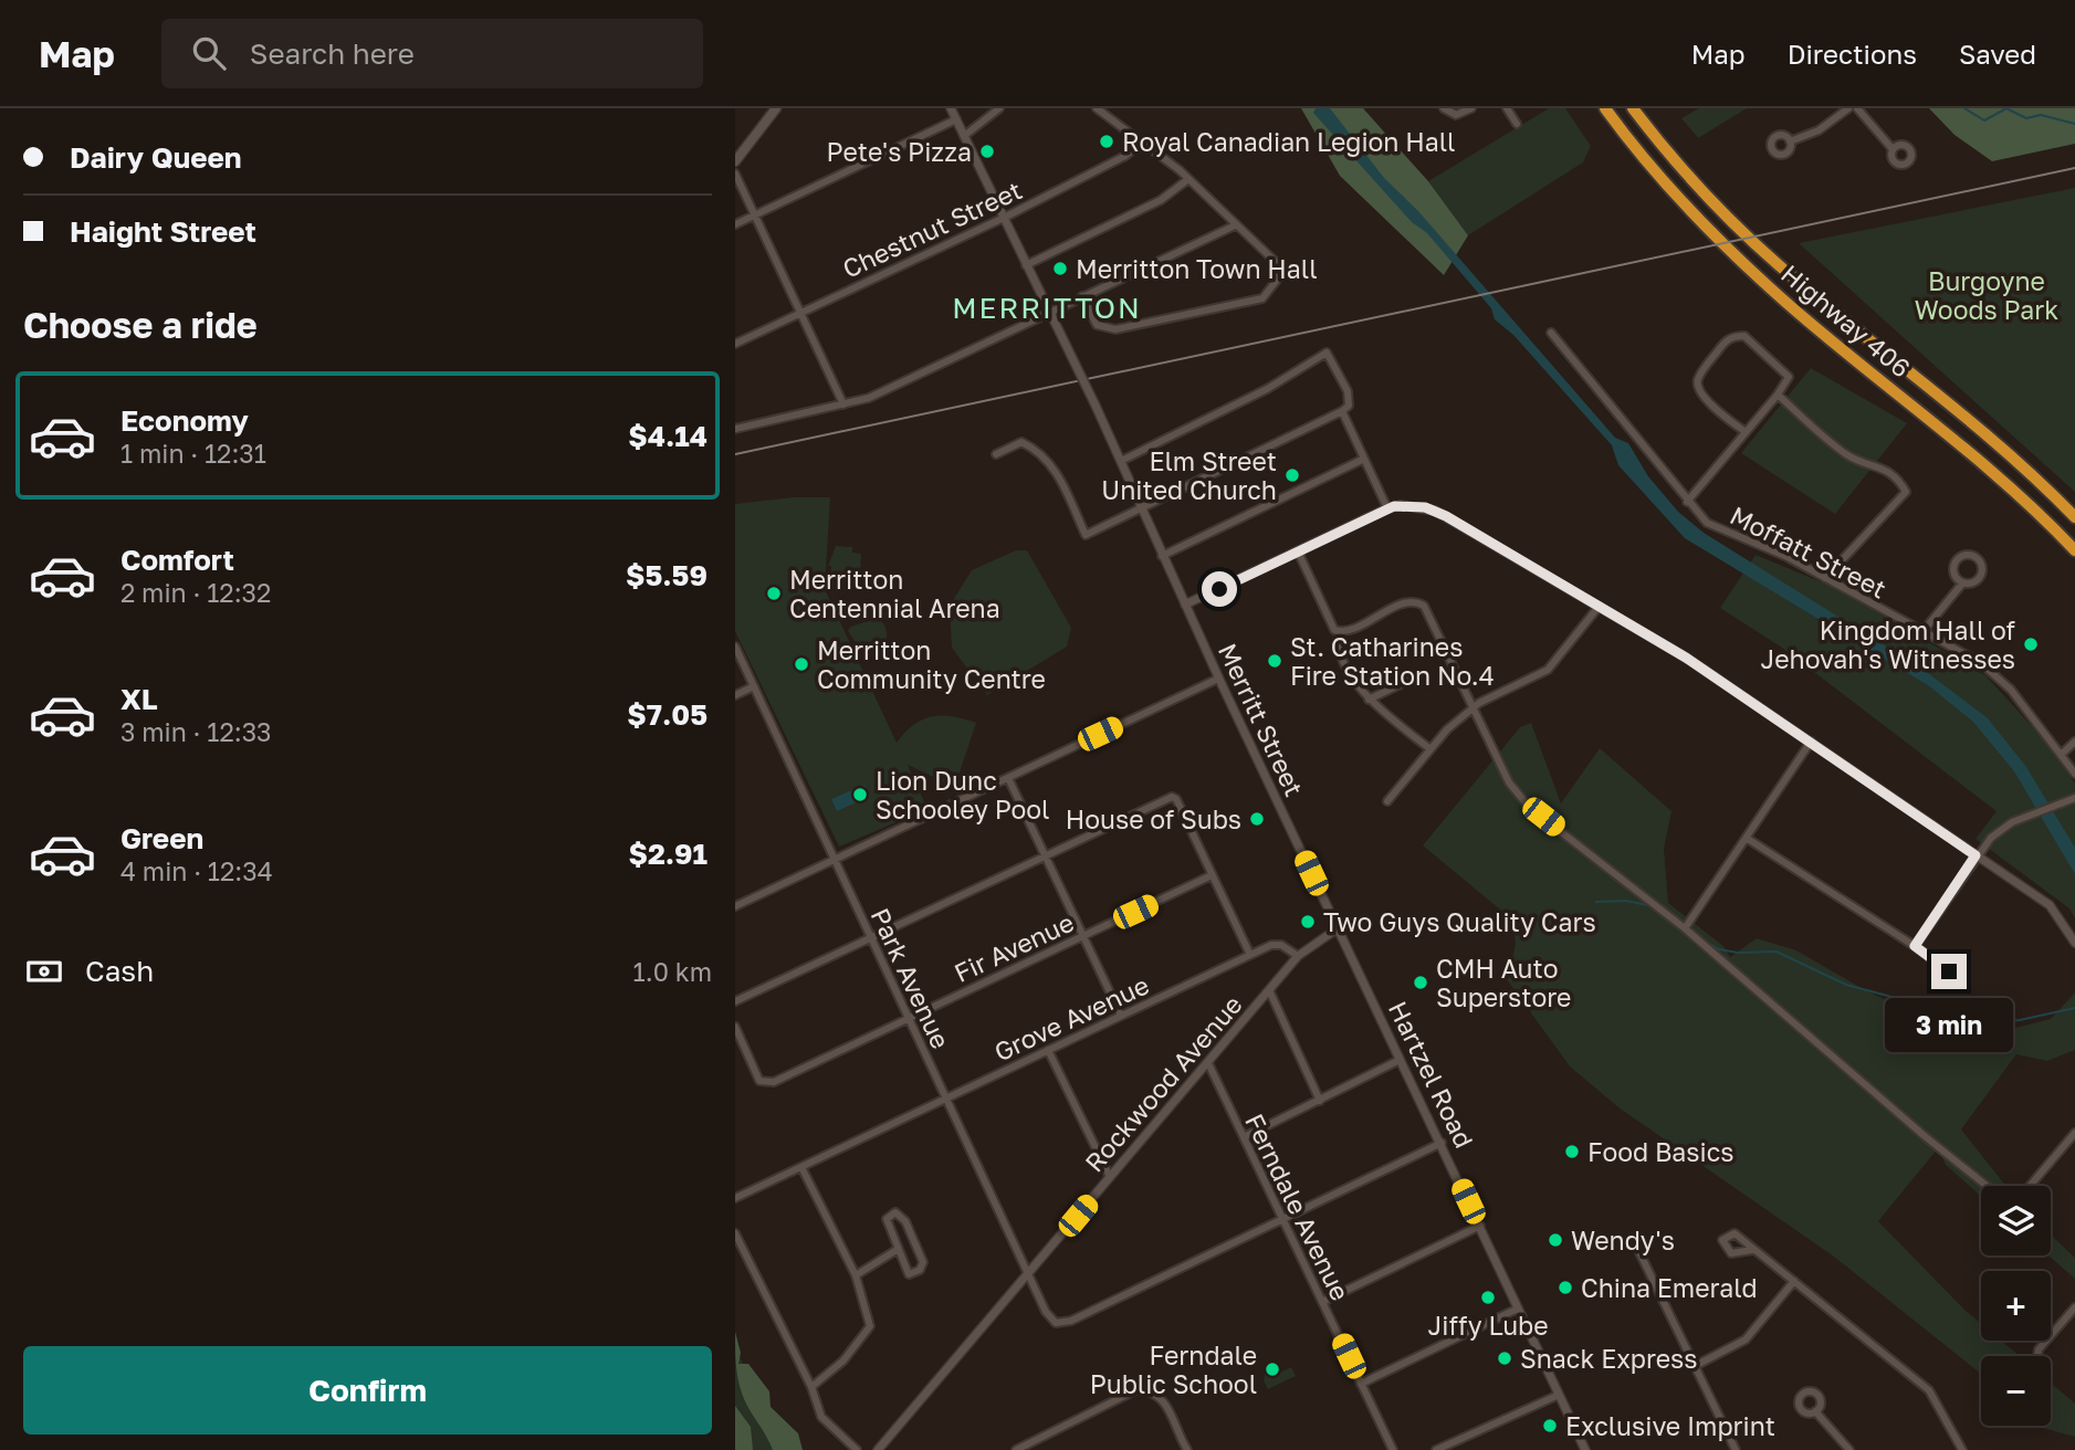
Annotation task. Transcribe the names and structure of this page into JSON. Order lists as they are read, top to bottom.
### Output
{
  "streets": {
    "highway": ["Highway 406"],
    "street": [
      "Chestnut Street",
      "Moffatt Street",
      "Merritt Street",
      "Fir Avenue",
      "Park Avenue",
      "Grove Avenue",
      "Hartzel Road",
      "Rockwood Avenue",
      "Ferndale Avenue"
    ]
  },
  "crossings": [
    ["Chestnut Street", "Merritt Street"],
    ["Merritt Street", "Hartzel Road"],
    ["Merritt Street", "Rockwood Avenue"],
    ["Fir Avenue", "Park Avenue"],
    ["Park Avenue", "Grove Avenue"],
    ["Park Avenue", "Rockwood Avenue"],
    ["Park Avenue", "Ferndale Avenue"],
    ["Grove Avenue", "Rockwood Avenue"],
    ["Hartzel Road", "Rockwood Avenue"],
    ["Rockwood Avenue", "Ferndale Avenue"]
  ],
  "districts": ["MERRITTON"],
  "parks": ["Burgoyne Woods Park"],
  "places": [
    "Royal Canadian Legion Hall",
    "Pete's Pizza",
    "Merritton Town Hall",
    "Elm Street United Church",
    "Merritton Centennial Arena",
    "Kingdom Hall of Jehovah's Witnesses",
    "St. Catharines Fire Station No.4",
    "Merritton Community Centre",
    "Lion Dunc Schooley Pool",
    "House of Subs",
    "Two Guys Quality Cars",
    "CMH Auto Superstore",
    "Food Basics",
    "Wendy's",
    "China Emerald",
    "Jiffy Lube",
    "Snack Express",
    "Ferndale Public School",
    "Exclusive Imprint"
  ],
  "page": {
    "header": "Map",
    "search": "Search here",
    "nav": ["Map", "Directions", "Saved"],
    "banner": ["Dairy Queen", "Haight Street"],
    "heading": "Choose a ride",
    "list": [
      {
        "name": "Economy",
        "note": "1 min · 12:31",
        "value": "$4.14"
      },
      {
        "name": "Comfort",
        "note": "2 min · 12:32",
        "value": "$5.59"
      },
      {
        "name": "XL",
        "note": "3 min · 12:33",
        "value": "$7.05"
      },
      {
        "name": "Green",
        "note": "4 min · 12:34",
        "value": "$2.91"
      }
    ],
    "pay": ["Cash", "1.0 km"],
    "bubble": "3 min",
    "map_buttons": ["+", "−"],
    "buttons": "Confirm"
  }
}
